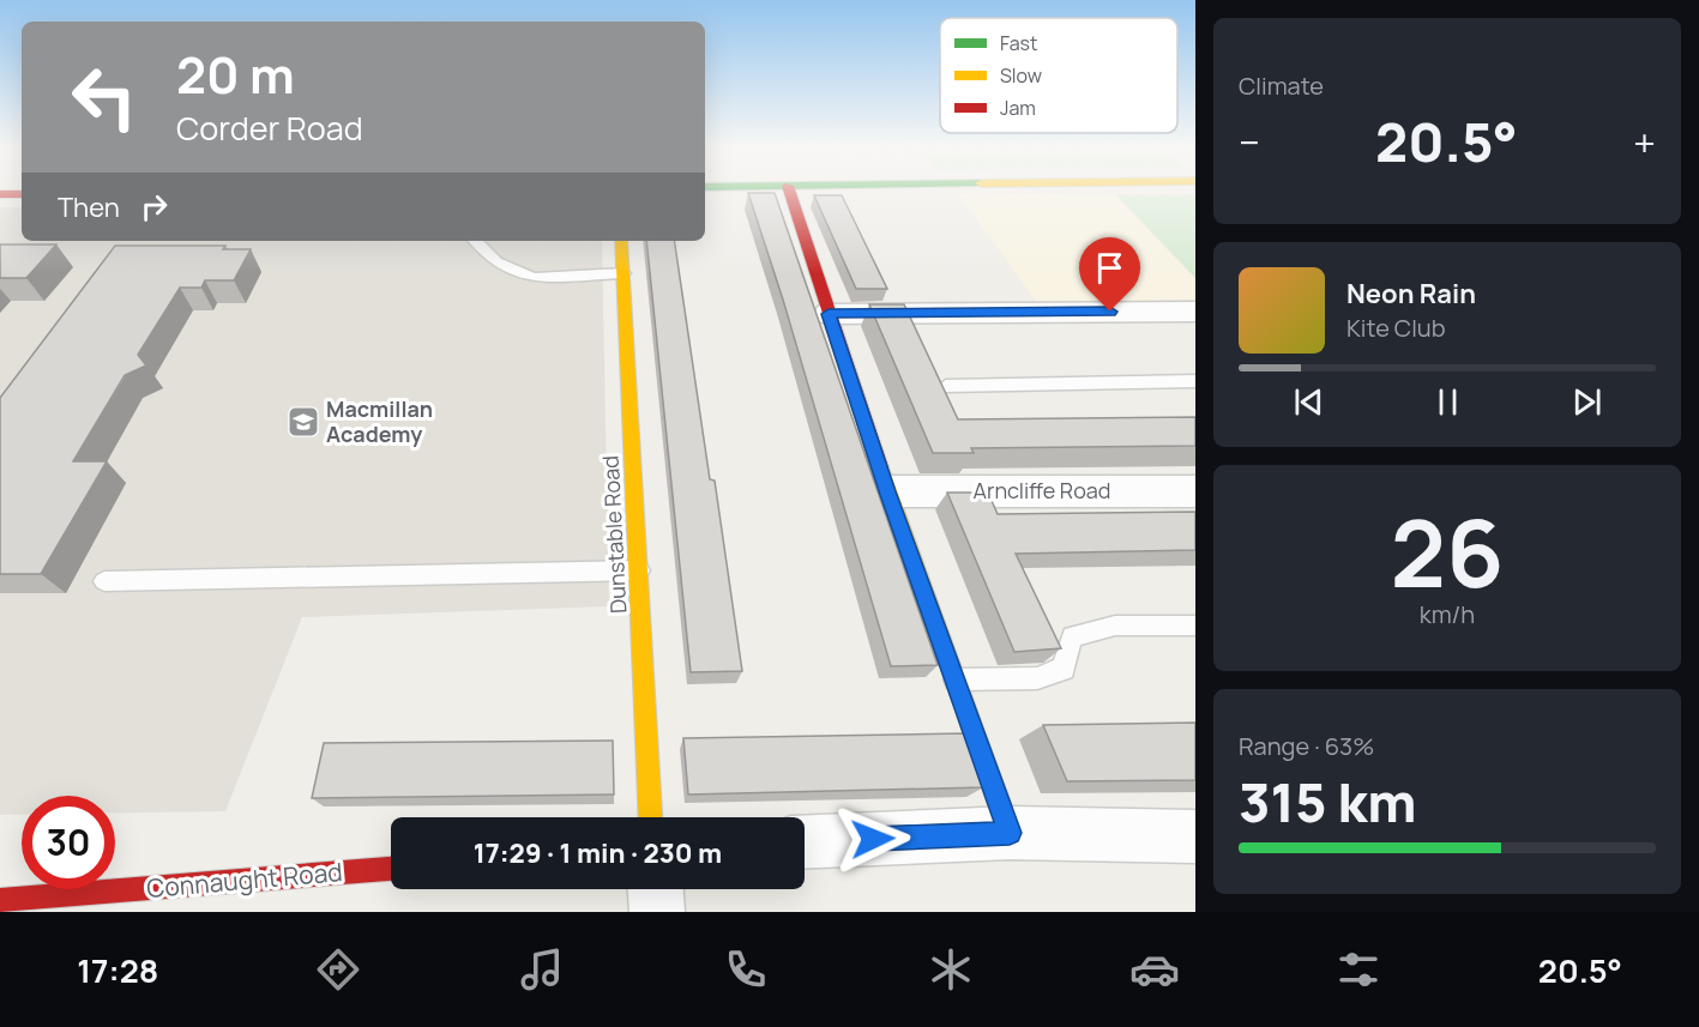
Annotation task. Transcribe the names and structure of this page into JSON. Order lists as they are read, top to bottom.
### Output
{
  "streets": {
    "street": ["Arncliffe Road", "Dunstable Road", "Connaught Road"]
  },
  "places": {
    "school or university": ["Macmillan Academy"]
  },
  "legend": ["Fast", "Slow", "Jam"],
  "page": {
    "tile": [
      "Climate",
      ["26", "km/h"],
      ["Range · 63%", "315 km"]
    ],
    "turn": ["20 m", "Corder Road"],
    "heat": ["−", "20.5°", "+"],
    "then": "Then",
    "song": ["Neon Rain", "Kite Club"],
    "limit": "30",
    "trip": "17:29 · 1 min · 230 m",
    "tabs": ["17:28", "20.5°"]
  }
}
